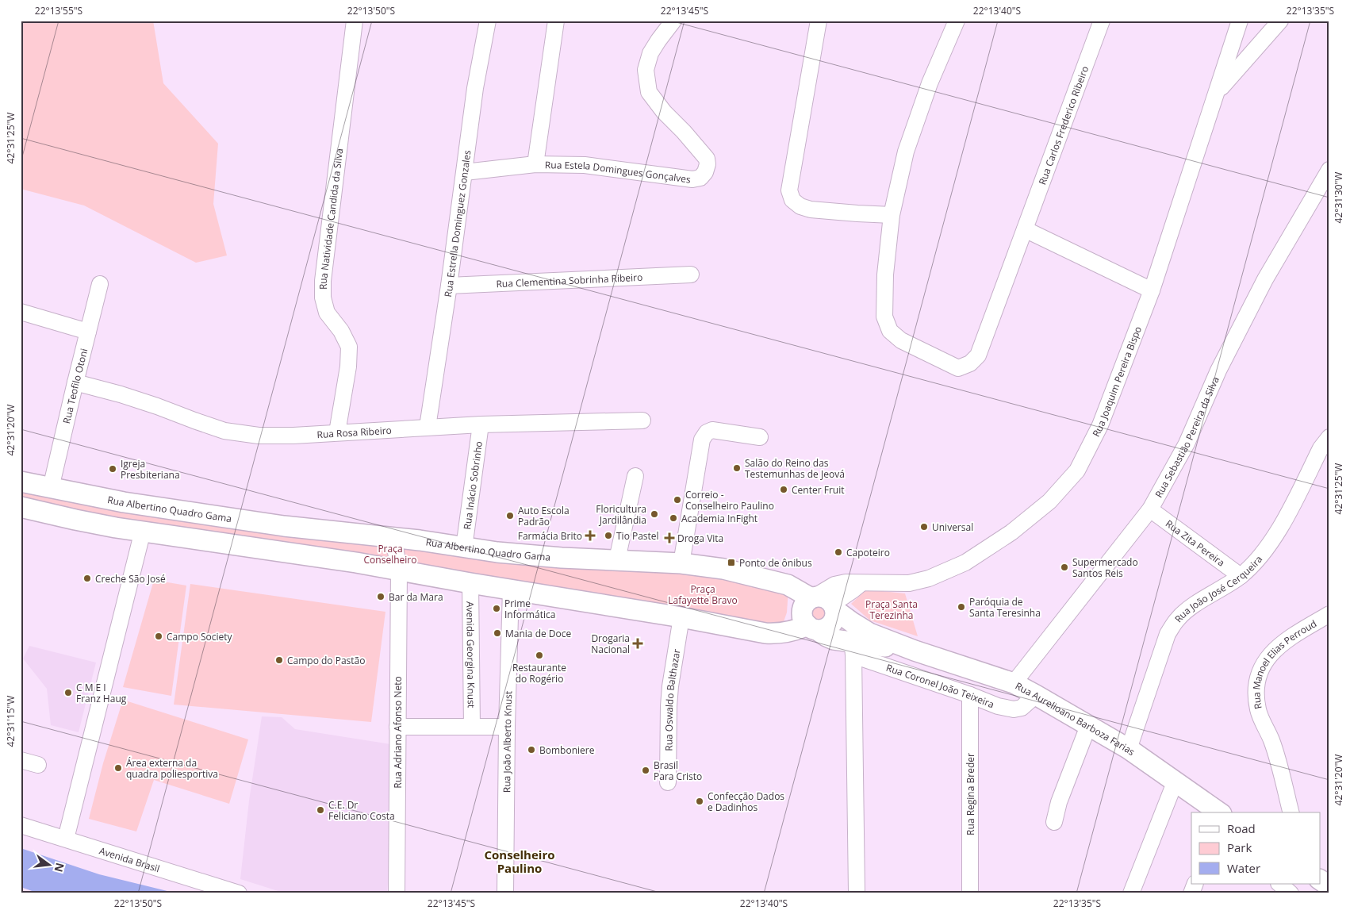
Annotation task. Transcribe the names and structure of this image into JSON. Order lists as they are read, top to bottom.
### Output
{
  "streets": {
    "main road": ["Rua Albertino Quadro Gama", "Rua Aurelioano Barboza Farias"],
    "street": [
      "Rua Carlos Frederico Ribeiro",
      "Rua Estela Domingues Gonçalves",
      "Rua Natividade Candida da Silva",
      "Rua Estrella Dominguez Gonzales",
      "Rua Clementina Sobrinha Ribeiro",
      "Rua Joaquim Pereira Bispo",
      "Rua Teofilo Otoni",
      "Rua Rosa Ribeiro",
      "Rua Sebastião Pereira da Silva",
      "Rua Inácio Sobrinho",
      "Rua Zita Pereira",
      "Rua João José Cerqueira",
      "Avenida Georgina Knust",
      "Rua Manoel Elias Perroud",
      "Rua Coronel João Teixeira",
      "Rua Oswaldo Balthazar",
      "Rua Adriano Afonso Neto",
      "Rua João Alberto Knust",
      "Rua Regina Breder",
      "Avenida Brasil"
    ]
  },
  "crossings": [
    ["Rua Estela Domingues Gonçalves", "Rua Estrella Dominguez Gonzales"],
    ["Rua Natividade Candida da Silva", "Rua Rosa Ribeiro"],
    ["Rua Estrella Dominguez Gonzales", "Rua Clementina Sobrinha Ribeiro"],
    ["Rua Estrella Dominguez Gonzales", "Rua Rosa Ribeiro"],
    ["Rua Joaquim Pereira Bispo", "Rua Albertino Quadro Gama"],
    ["Rua Teofilo Otoni", "Rua Rosa Ribeiro"],
    ["Rua Teofilo Otoni", "Rua Albertino Quadro Gama"],
    ["Rua Rosa Ribeiro", "Rua Inácio Sobrinho"],
    ["Rua Sebastião Pereira da Silva", "Rua Zita Pereira"],
    ["Rua Sebastião Pereira da Silva", "Rua Aurelioano Barboza Farias"],
    ["Rua Inácio Sobrinho", "Rua Albertino Quadro Gama"],
    ["Rua Albertino Quadro Gama", "Rua Aurelioano Barboza Farias"],
    ["Rua Albertino Quadro Gama", "Rua Adriano Afonso Neto"],
    ["Rua Zita Pereira", "Rua João José Cerqueira"],
    ["Rua João José Cerqueira", "Rua Aurelioano Barboza Farias"],
    ["Rua Coronel João Teixeira", "Rua Aurelioano Barboza Farias"],
    ["Rua Coronel João Teixeira", "Rua Regina Breder"]
  ],
  "districts": ["Conselheiro Paulino"],
  "parks": ["Praça Conselheiro", "Praça Lafayette Bravo", "Praça Santa Terezinha"],
  "places": {
    "other": [
      "Salão do Reino das Testemunhas de Jeová",
      "Igreja Presbiteriana",
      "Center Fruit",
      "Correio - Conselheiro Paulino",
      "Floricultura Jardilândia",
      "Auto Escola Padrão",
      "Academia InFight",
      "Universal",
      "Tio Pastel",
      "Capoteiro",
      "Supermercado Santos Reis",
      "Creche São José",
      "Bar da Mara",
      "Paróquia de Santa Teresinha",
      "Prime Informática",
      "Mania de Doce",
      "Campo Society",
      "Restaurante do Rogério",
      "Campo do Pastão",
      "C M E I Franz Haug",
      "Bomboniere",
      "Área externa da quadra poliesportiva",
      "Brasil Para Cristo",
      "Confecção Dados e Dadinhos",
      "C.E. Dr Feliciano Costa"
    ],
    "health": ["Farmácia Brito", "Droga Vita", "Drogaria Nacional"],
    "transit": ["Ponto de ônibus"]
  },
  "legend": ["Road", "Park", "Water"],
  "north": "right",
  "coordinates": [
    "22°13'55\"S",
    "22°13'50\"S",
    "22°13'45\"S",
    "22°13'40\"S",
    "22°13'35\"S",
    "42°31'25\"W",
    "42°31'30\"W",
    "42°31'20\"W",
    "42°31'15\"W"
  ]
}
